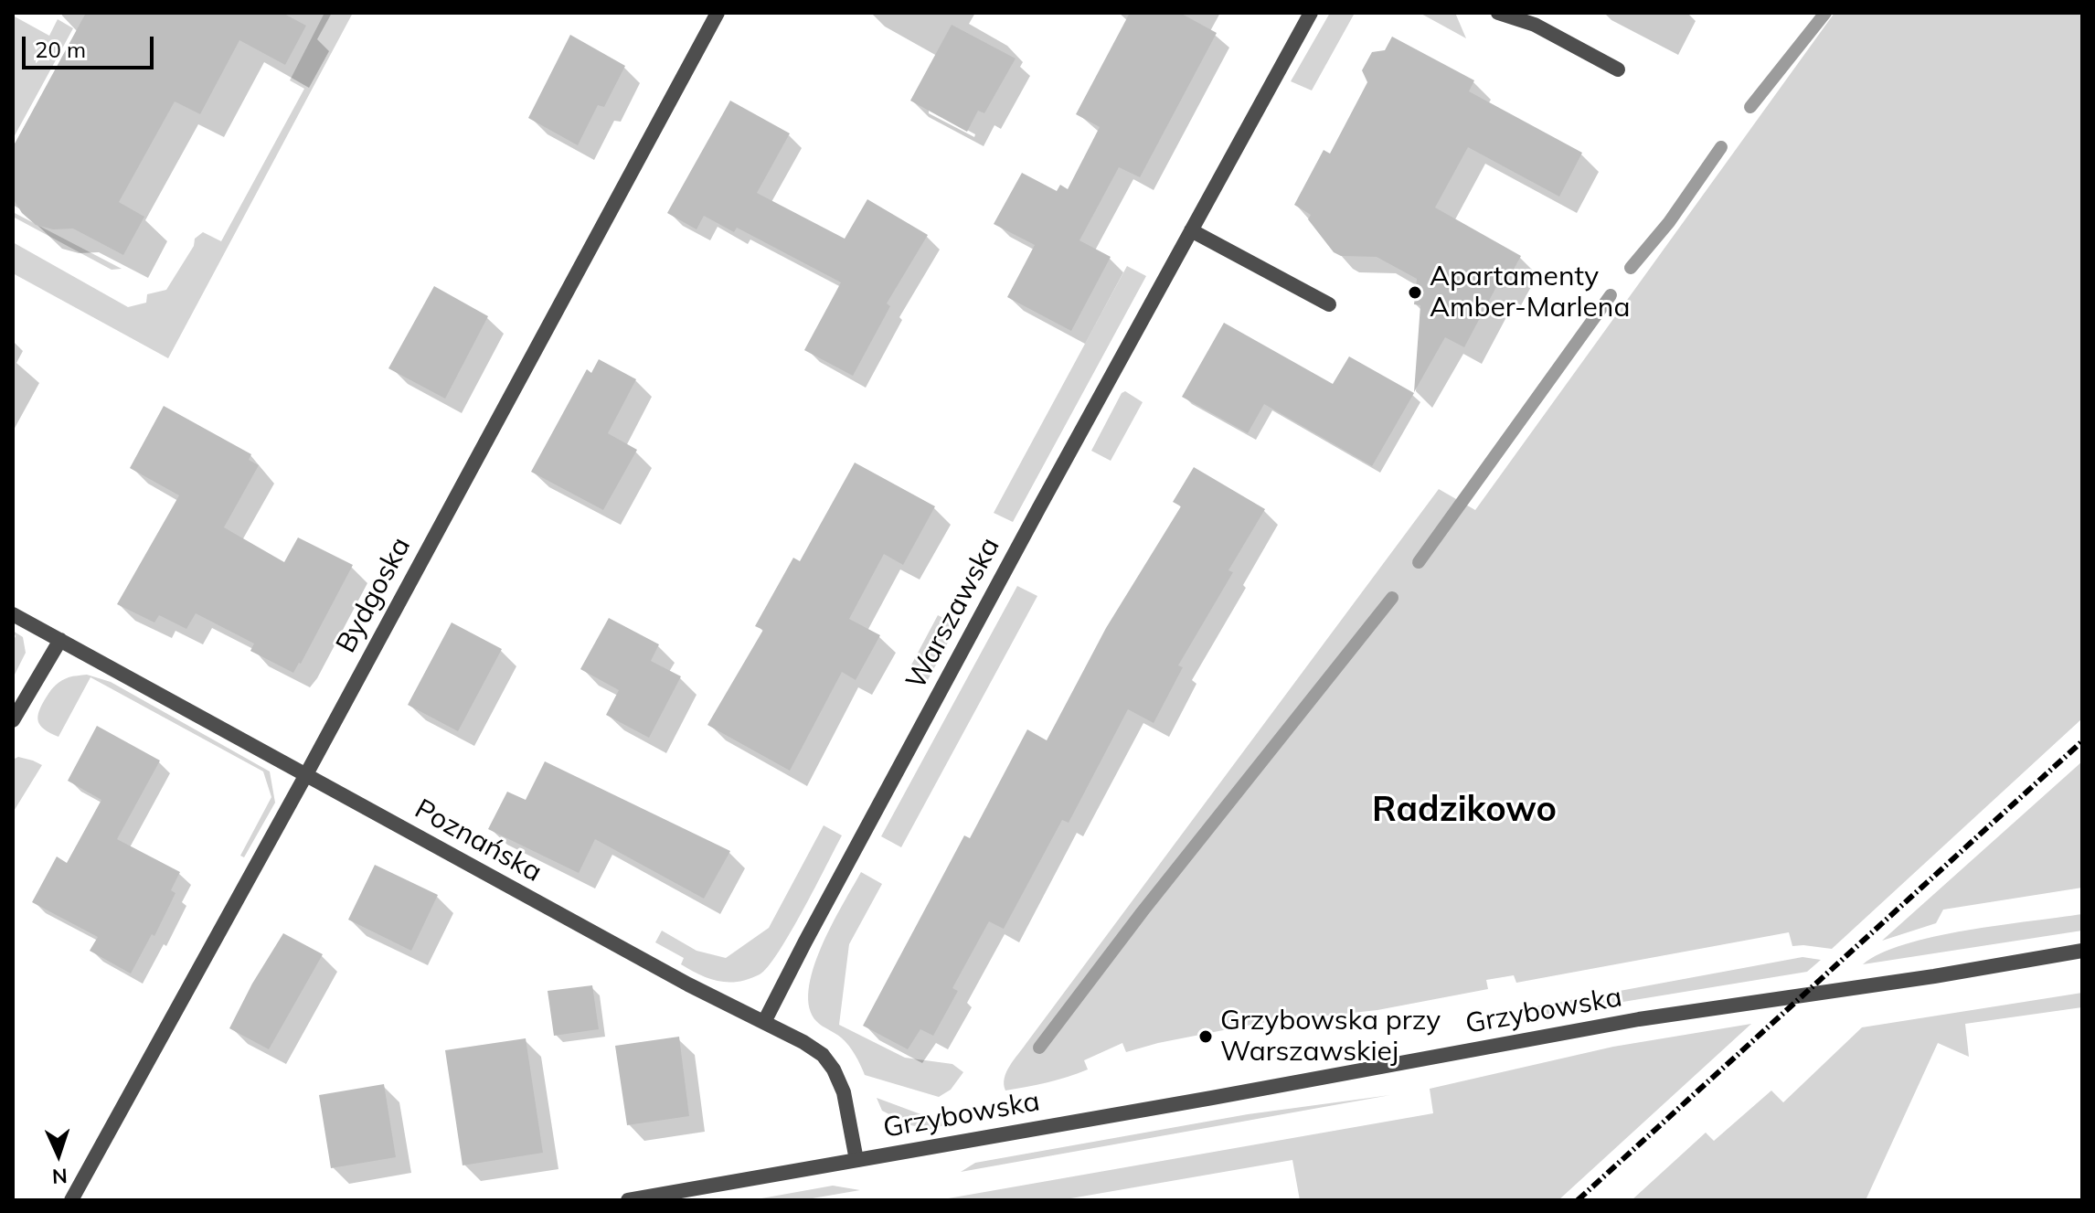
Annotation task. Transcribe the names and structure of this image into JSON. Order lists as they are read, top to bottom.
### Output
{
  "streets": {
    "street": [
      "Bydgoska",
      "Warszawska",
      "Poznańska",
      "Grzybowska"
    ]
  },
  "crossings": [
    ["Bydgoska", "Poznańska"],
    ["Warszawska", "Poznańska"],
    ["Poznańska", "Grzybowska"]
  ],
  "districts": ["Radzikowo"],
  "places": ["Apartamenty Amber-Marlena", "Grzybowska przy Warszawskiej"],
  "scale_bar": "20 m",
  "north": "bottom"
}
